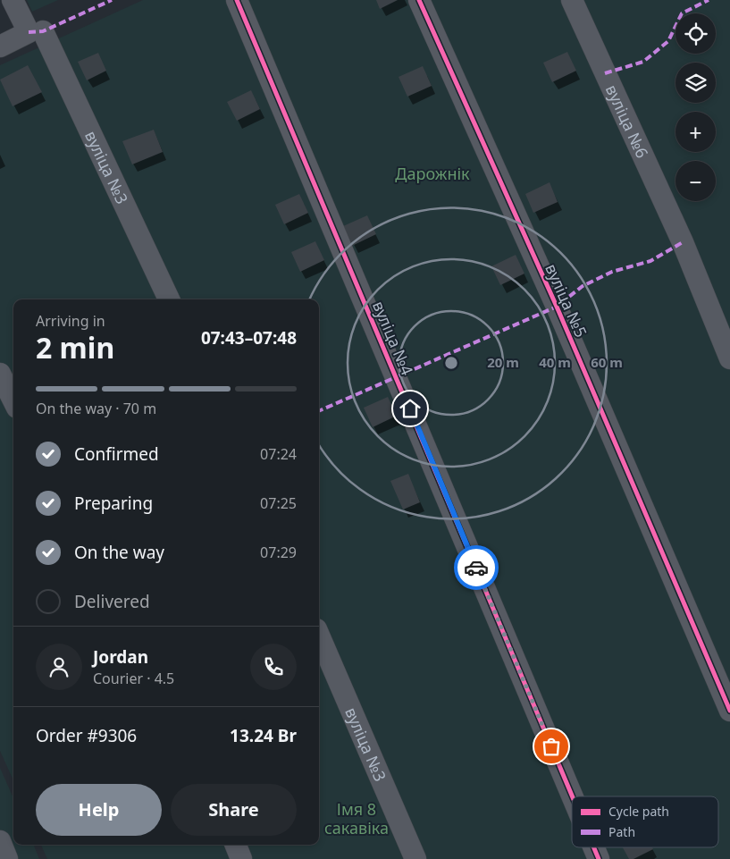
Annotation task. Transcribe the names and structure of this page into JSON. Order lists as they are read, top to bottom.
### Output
{
  "streets": {
    "street": [
      "вуліца №6",
      "вуліца №3",
      "вуліца №5",
      "вуліца №4"
    ]
  },
  "parks": ["Дарожнік", "Імя 8 сакавіка"],
  "legend": ["Cycle path", "Path"],
  "page": {
    "map_buttons": ["+", "−"],
    "heading": ["2 min", "Arriving in", "07:43–07:48"],
    "panel": [
      "Jordan",
      "Courier · 4.5",
      "Order #9306",
      "13.24 Br"
    ],
    "bar": "On the way · 70 m",
    "list": [
      ["Confirmed", "07:24"],
      ["Preparing", "07:25"],
      ["On the way", "07:29"],
      "Delivered"
    ],
    "buttons": ["Help", "Share"]
  },
  "rings": ["20 m", "40 m", "60 m"]
}
